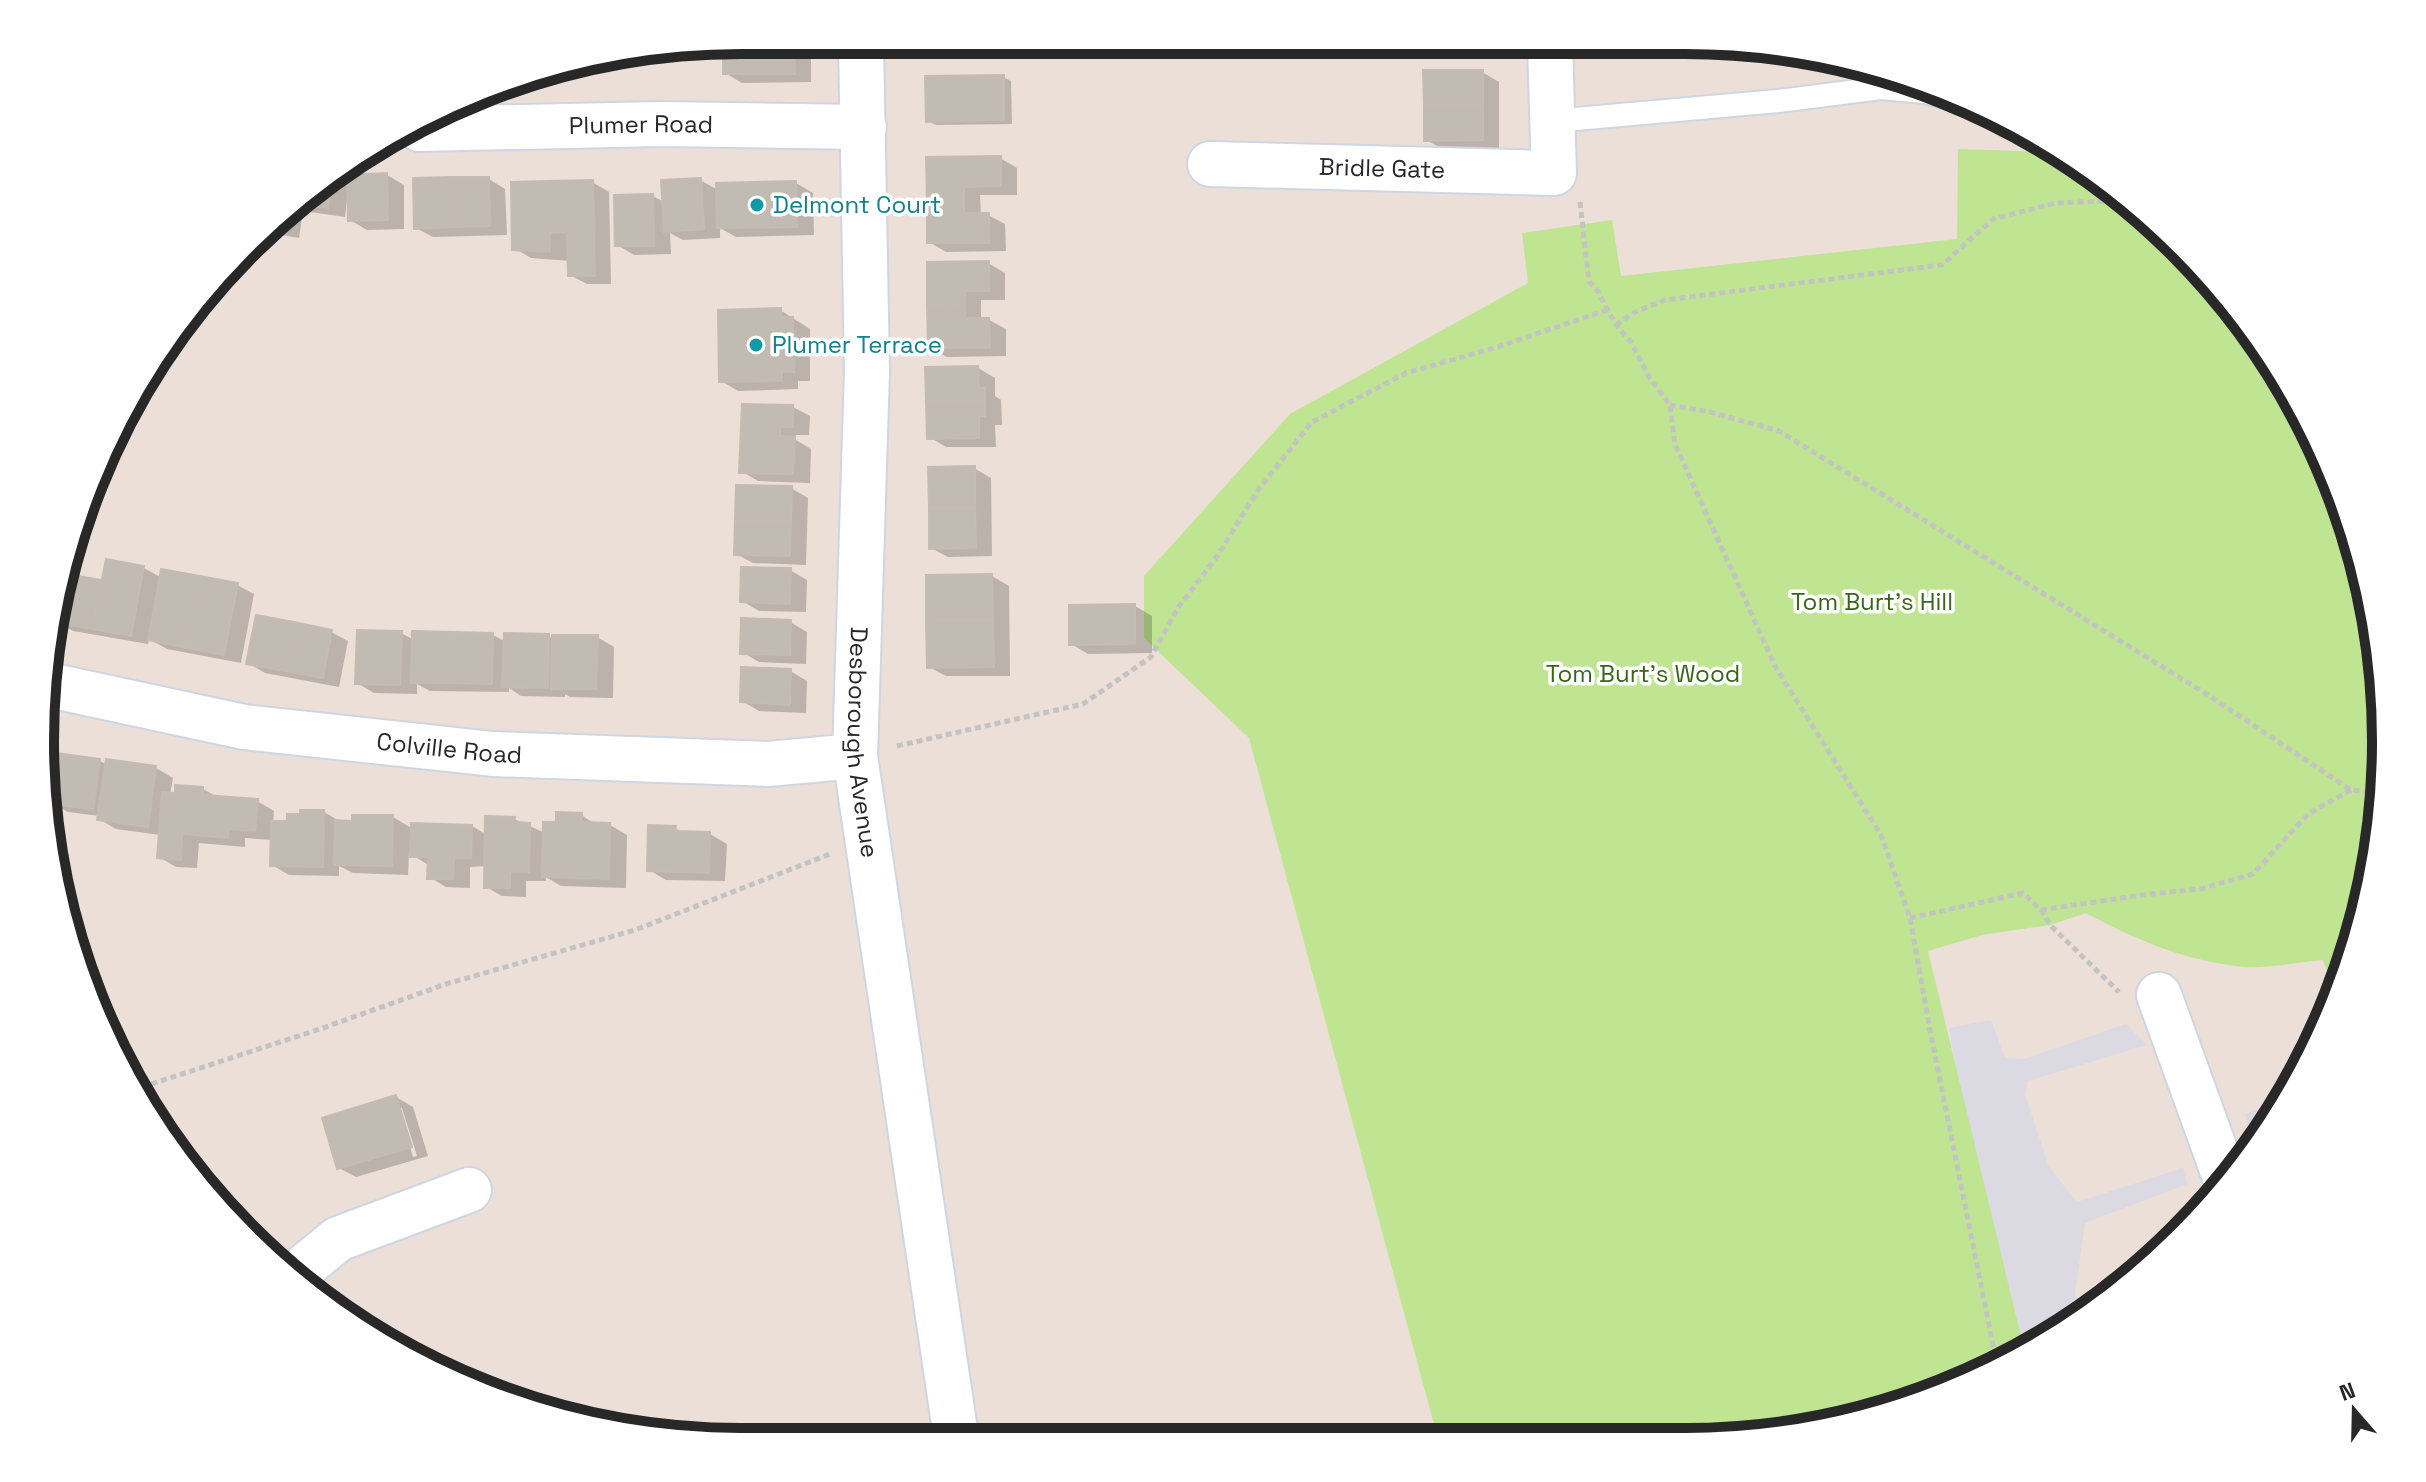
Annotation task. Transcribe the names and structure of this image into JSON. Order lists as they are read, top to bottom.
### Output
{
  "streets": {
    "street": [
      "Plumer Road",
      "Bridle Gate",
      "Desborough Avenue",
      "Colville Road"
    ]
  },
  "crossings": [
    ["Plumer Road", "Desborough Avenue"],
    ["Desborough Avenue", "Colville Road"]
  ],
  "parks": ["Tom Burt's Hill", "Tom Burt's Wood"],
  "places": ["Delmont Court", "Plumer Terrace"],
  "north": "top"
}
